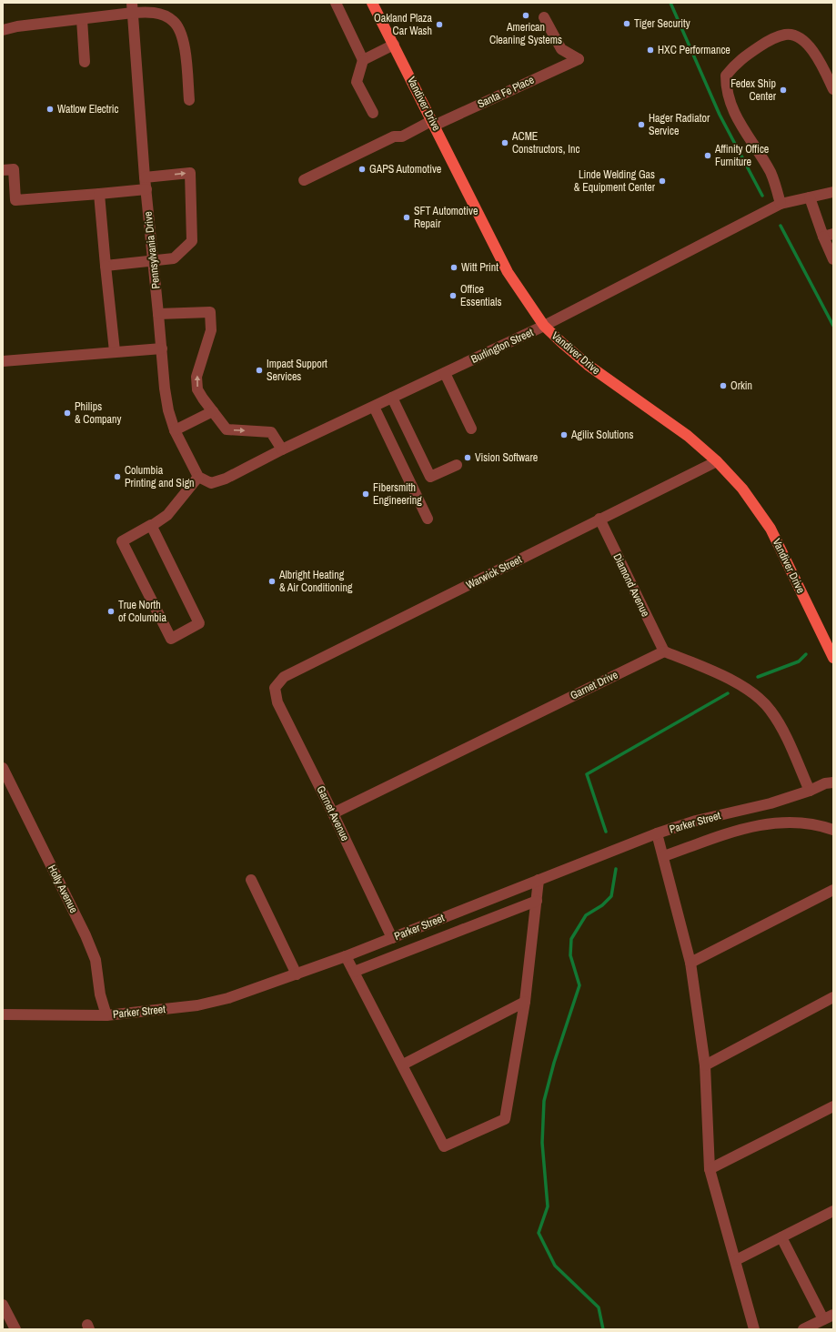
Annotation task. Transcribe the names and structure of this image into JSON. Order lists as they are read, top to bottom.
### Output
{
  "streets": {
    "main road": ["Vandiver Drive"],
    "street": [
      "Santa Fe Place",
      "Pennsylvania Drive",
      "Burlington Street",
      "Warwick Street",
      "Diamond Avenue",
      "Garnet Drive",
      "Garnet Avenue",
      "Parker Street",
      "Holly Avenue"
    ]
  },
  "crossings": [
    ["Santa Fe Place", "Vandiver Drive"],
    ["Vandiver Drive", "Burlington Street"],
    ["Vandiver Drive", "Warwick Street"],
    ["Pennsylvania Drive", "Burlington Street"],
    ["Warwick Street", "Diamond Avenue"],
    ["Warwick Street", "Garnet Avenue"],
    ["Diamond Avenue", "Garnet Drive"],
    ["Garnet Drive", "Garnet Avenue"],
    ["Garnet Avenue", "Parker Street"],
    ["Parker Street", "Holly Avenue"]
  ],
  "places": [
    "American Cleaning Systems",
    "Tiger Security",
    "Oakland Plaza Car Wash",
    "HXC Performance",
    "Fedex Ship Center",
    "Watlow Electric",
    "Hager Radiator Service",
    "ACME Constructors, Inc",
    "Affinity Office Furniture",
    "GAPS Automotive",
    "Linde Welding Gas & Equipment Center",
    "SFT Automotive Repair",
    "Witt Print",
    "Office Essentials",
    "Impact Support Services",
    "Orkin",
    "Philips & Company",
    "Agilix Solutions",
    "Vision Software",
    "Columbia Printing and Sign",
    "Fibersmith Engineering",
    "Albright Heating & Air Conditioning",
    "True North of Columbia"
  ]
}
